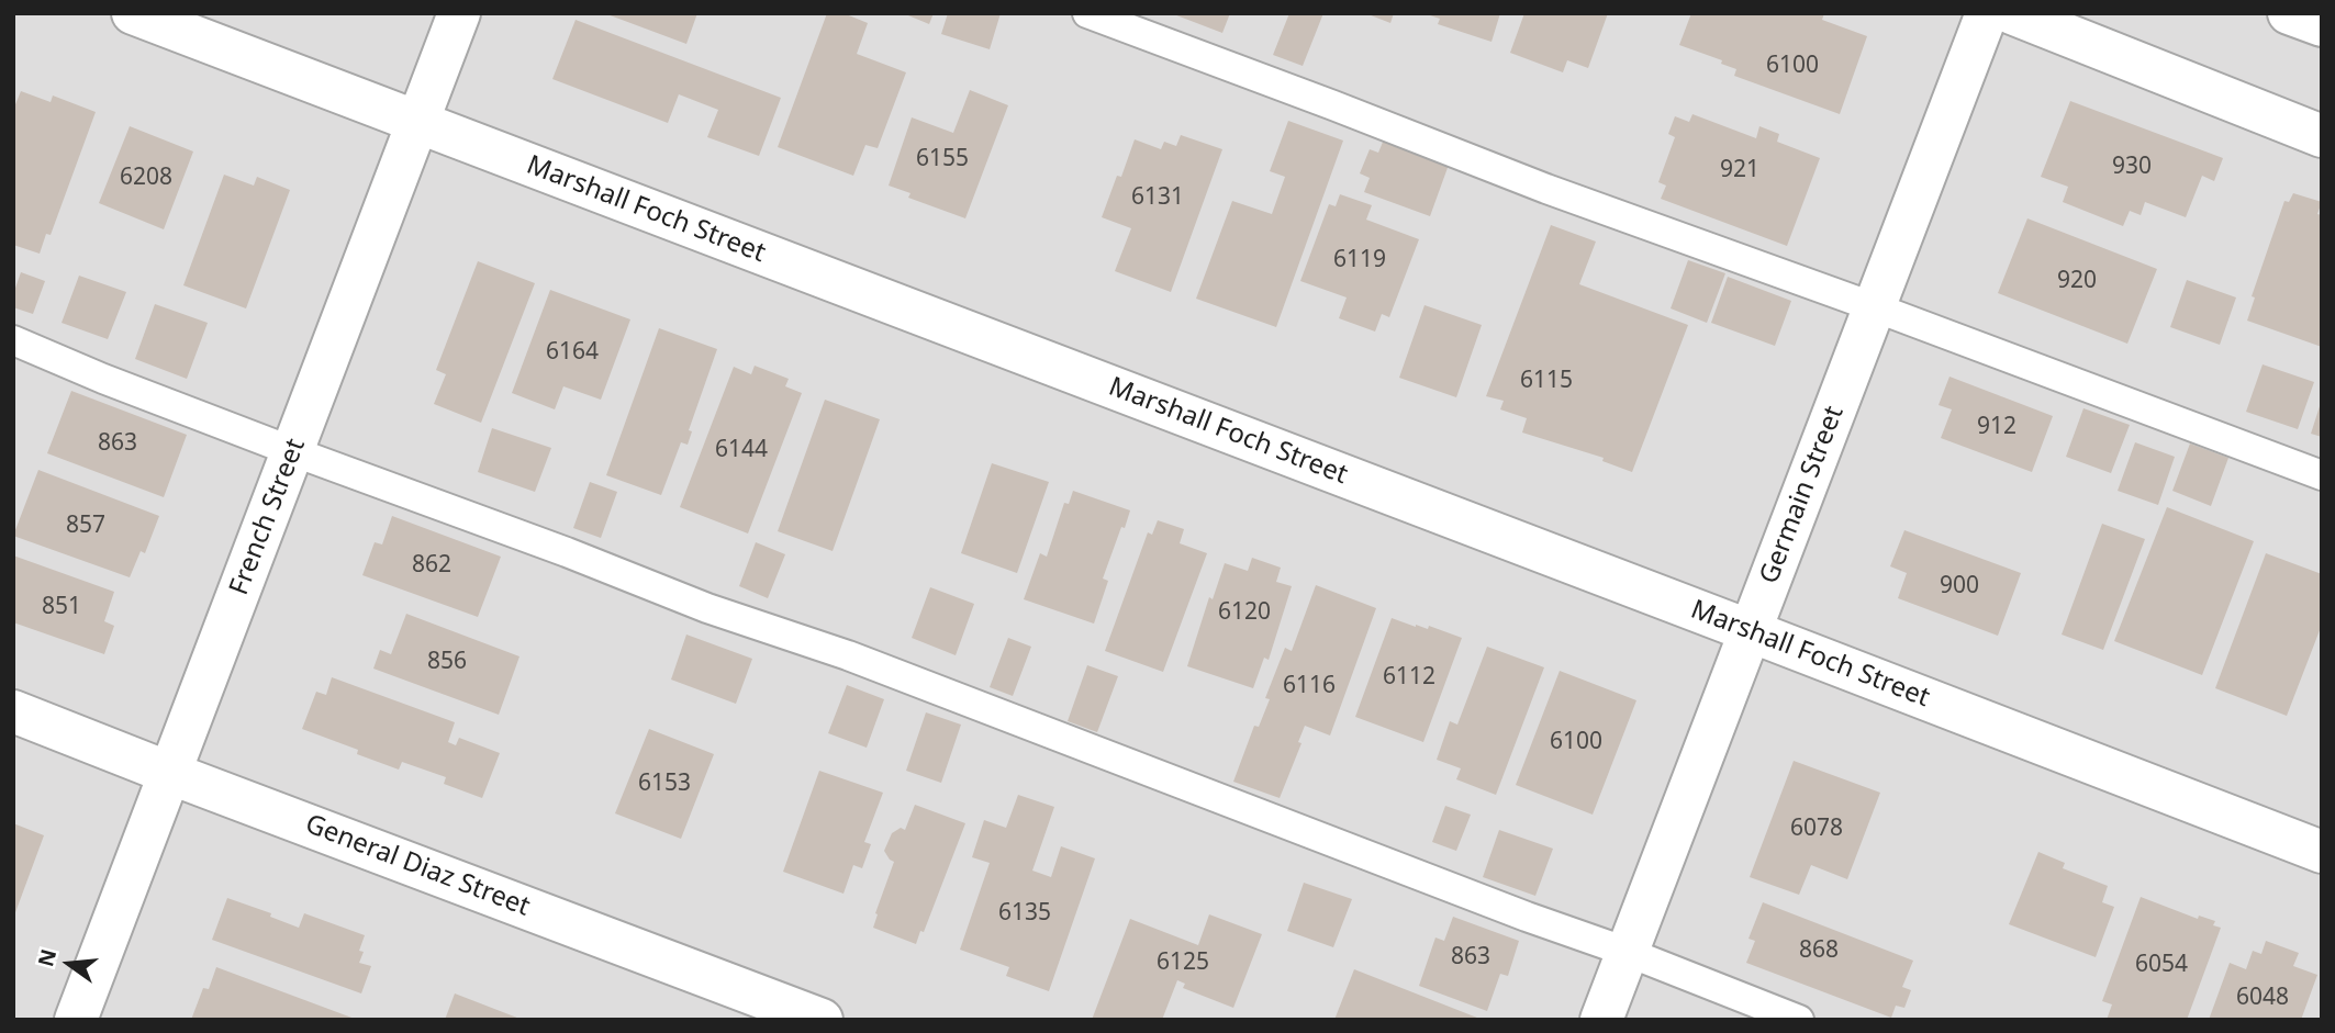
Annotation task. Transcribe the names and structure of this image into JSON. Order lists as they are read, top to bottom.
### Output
{
  "streets": {
    "street": [
      "Marshall Foch Street",
      "Germain Street",
      "French Street",
      "General Diaz Street"
    ]
  },
  "crossings": [
    ["Marshall Foch Street", "Germain Street"],
    ["Marshall Foch Street", "French Street"],
    ["French Street", "General Diaz Street"]
  ],
  "house_numbers": [
    "6100",
    "6155",
    "930",
    "921",
    "6208",
    "6131",
    "6119",
    "920",
    "6164",
    "6115",
    "912",
    "863",
    "6144",
    "857",
    "862",
    "900",
    "851",
    "6120",
    "856",
    "6112",
    "6116",
    "6100",
    "6153",
    "6078",
    "6135",
    "868",
    "863",
    "6125",
    "6054",
    "6048"
  ],
  "north": "left"
}
